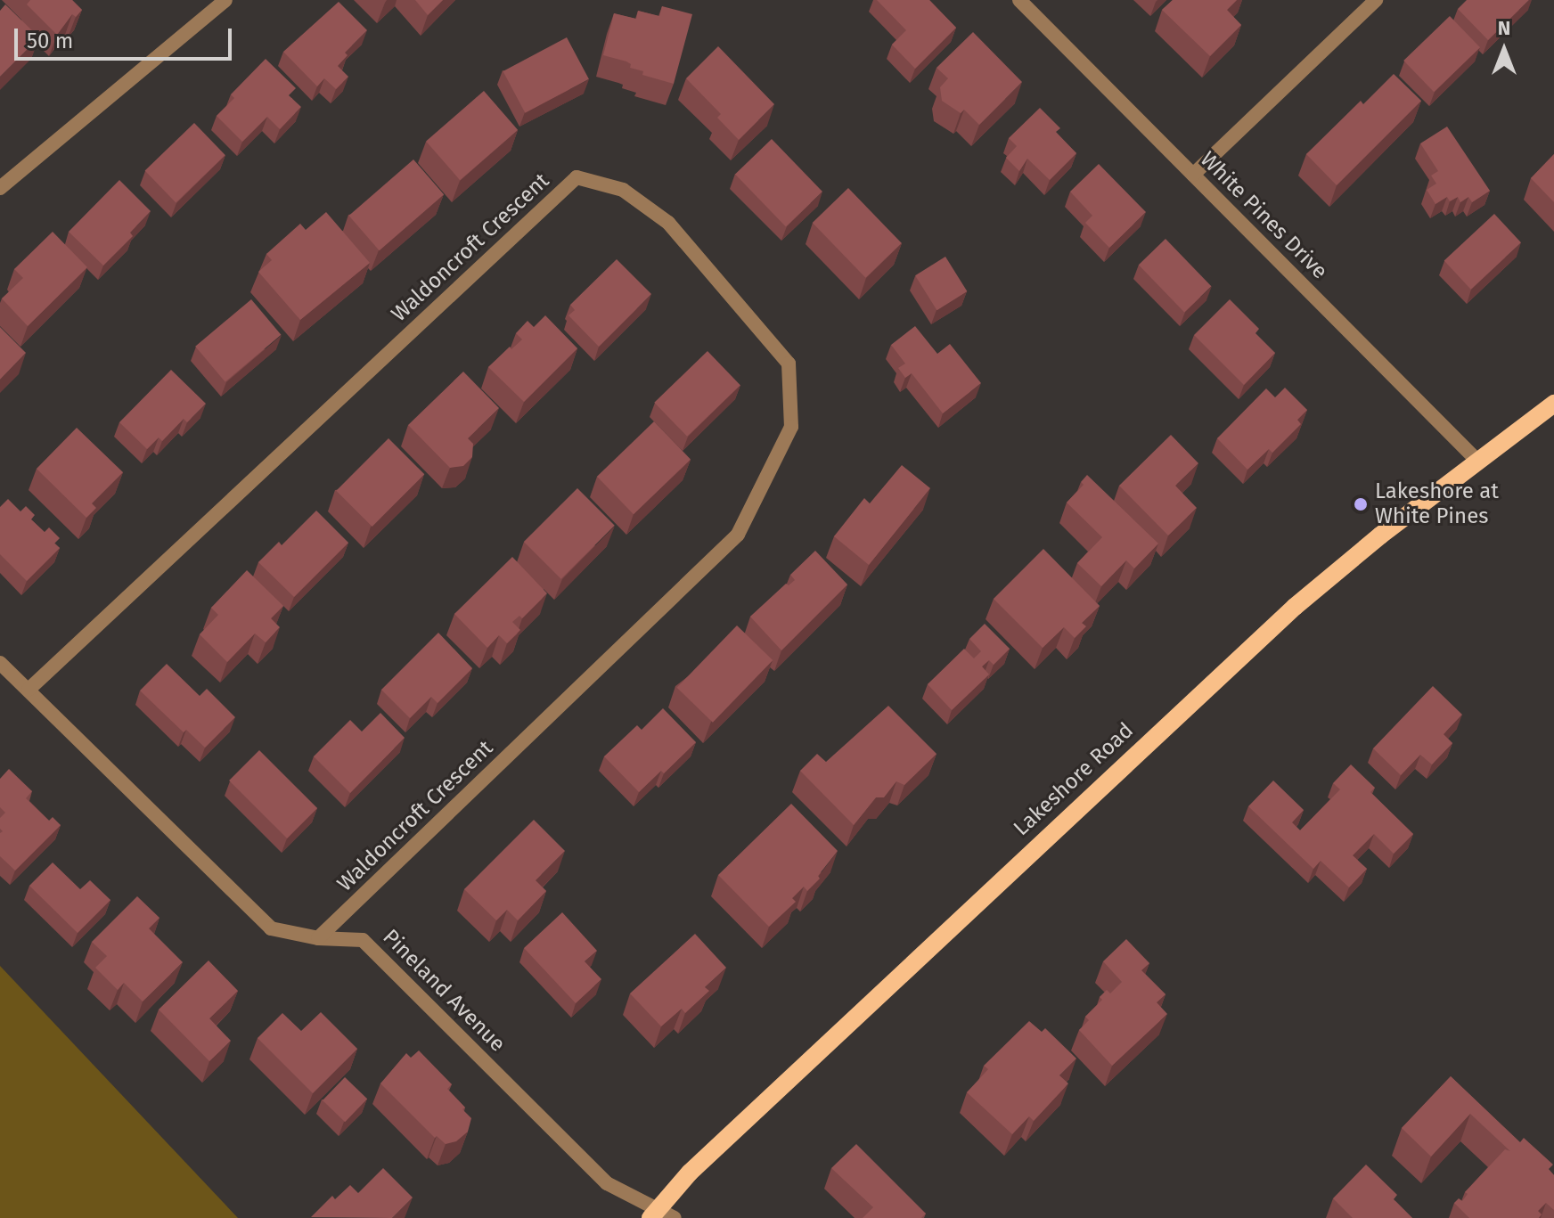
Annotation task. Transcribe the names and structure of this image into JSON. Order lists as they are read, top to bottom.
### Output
{
  "streets": {
    "main road": ["Lakeshore Road"],
    "street": ["White Pines Drive", "Waldoncroft Crescent", "Pineland Avenue"]
  },
  "crossings": [
    ["White Pines Drive", "Lakeshore Road"],
    ["Waldoncroft Crescent", "Pineland Avenue"],
    ["Lakeshore Road", "Pineland Avenue"]
  ],
  "places": ["Lakeshore at White Pines"],
  "scale_bar": "50 m",
  "north": "top"
}
